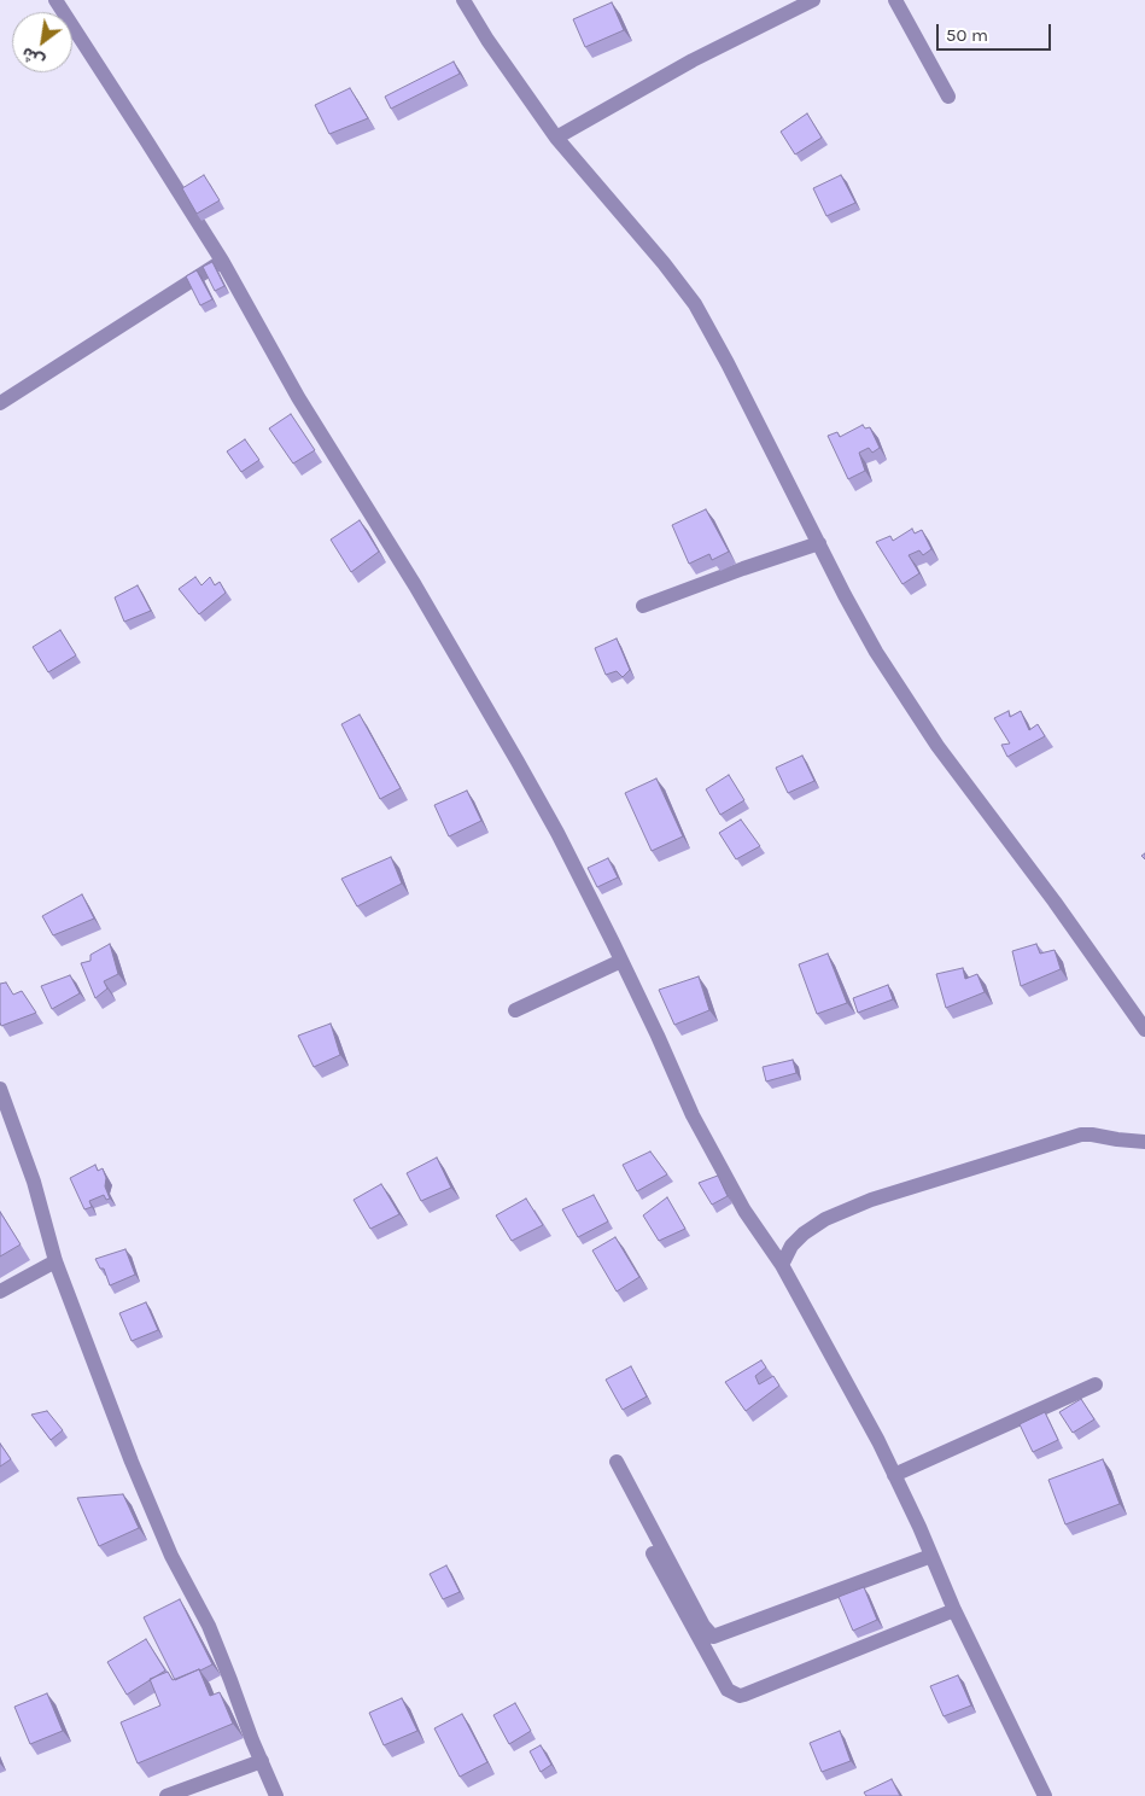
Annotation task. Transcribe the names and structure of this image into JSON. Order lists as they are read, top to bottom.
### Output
{
  "scale_bar": "50 m",
  "north": "bottom left"
}
